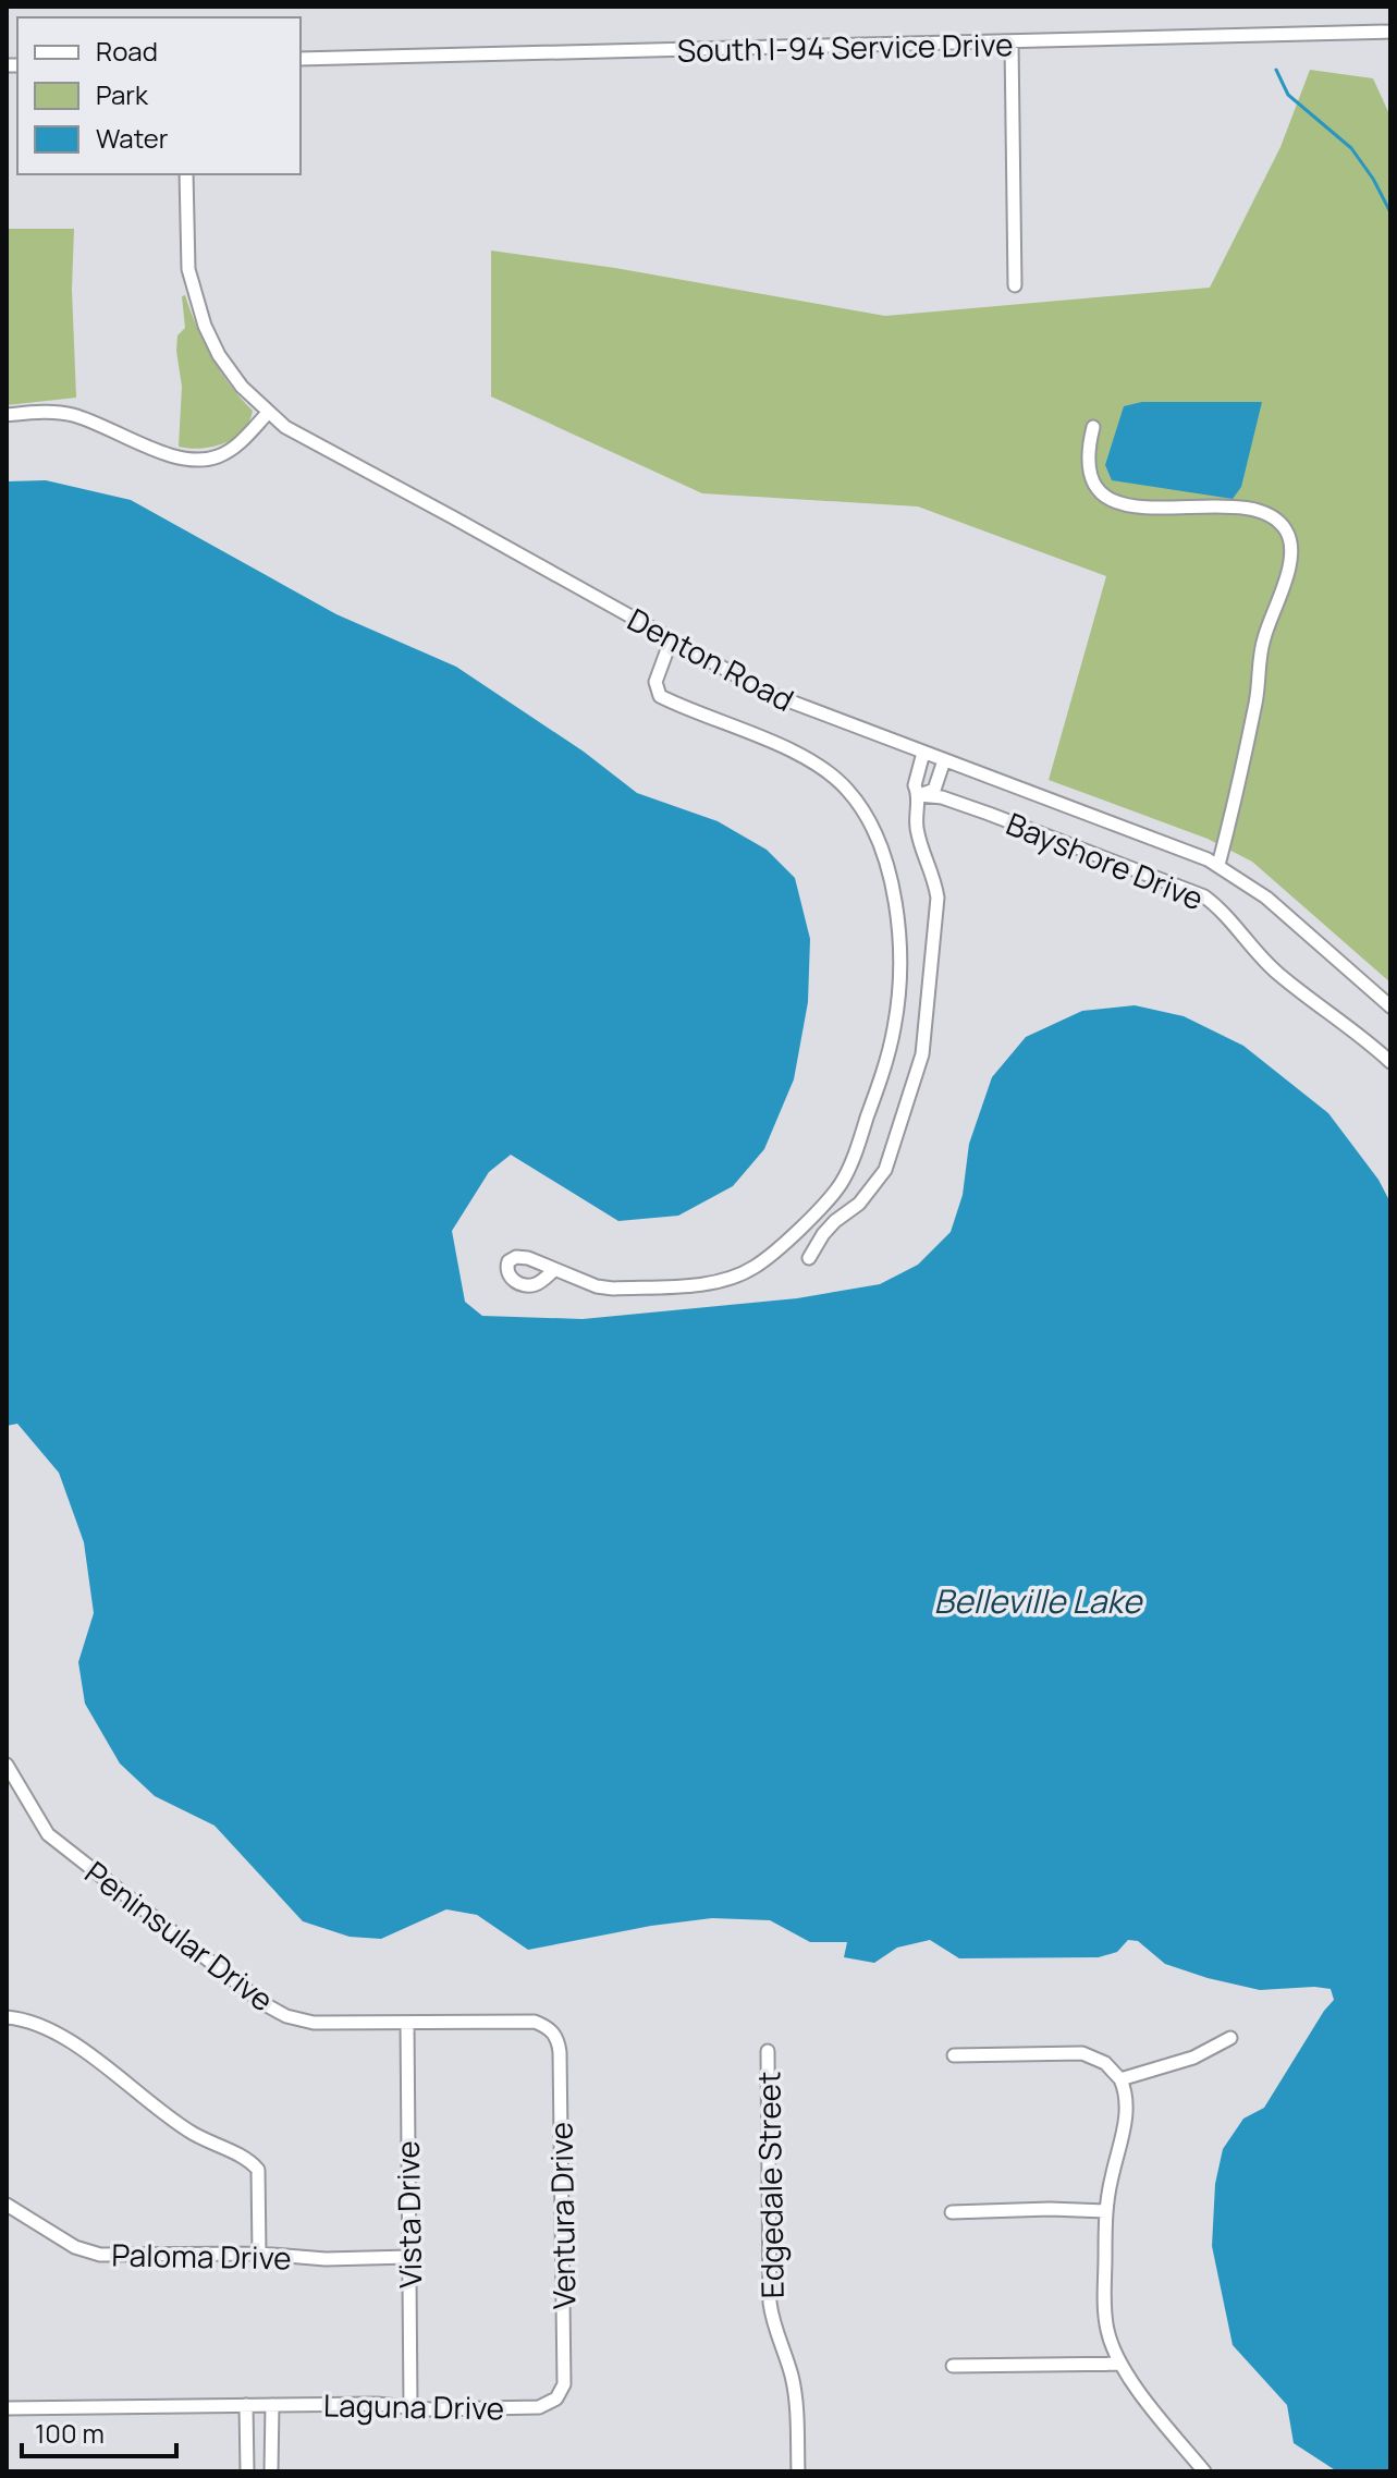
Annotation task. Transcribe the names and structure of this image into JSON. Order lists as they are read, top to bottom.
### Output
{
  "streets": {
    "street": [
      "South I-94 Service Drive",
      "Denton Road",
      "Bayshore Drive",
      "Peninsular Drive",
      "Edgedale Street",
      "Vista Drive",
      "Ventura Drive",
      "Paloma Drive",
      "Laguna Drive"
    ]
  },
  "crossings": [
    ["Peninsular Drive", "Vista Drive"],
    ["Peninsular Drive", "Ventura Drive"],
    ["Vista Drive", "Paloma Drive"],
    ["Vista Drive", "Laguna Drive"],
    ["Ventura Drive", "Laguna Drive"]
  ],
  "water": ["Belleville Lake"],
  "legend": ["Road", "Park", "Water"],
  "scale_bar": "100 m"
}
